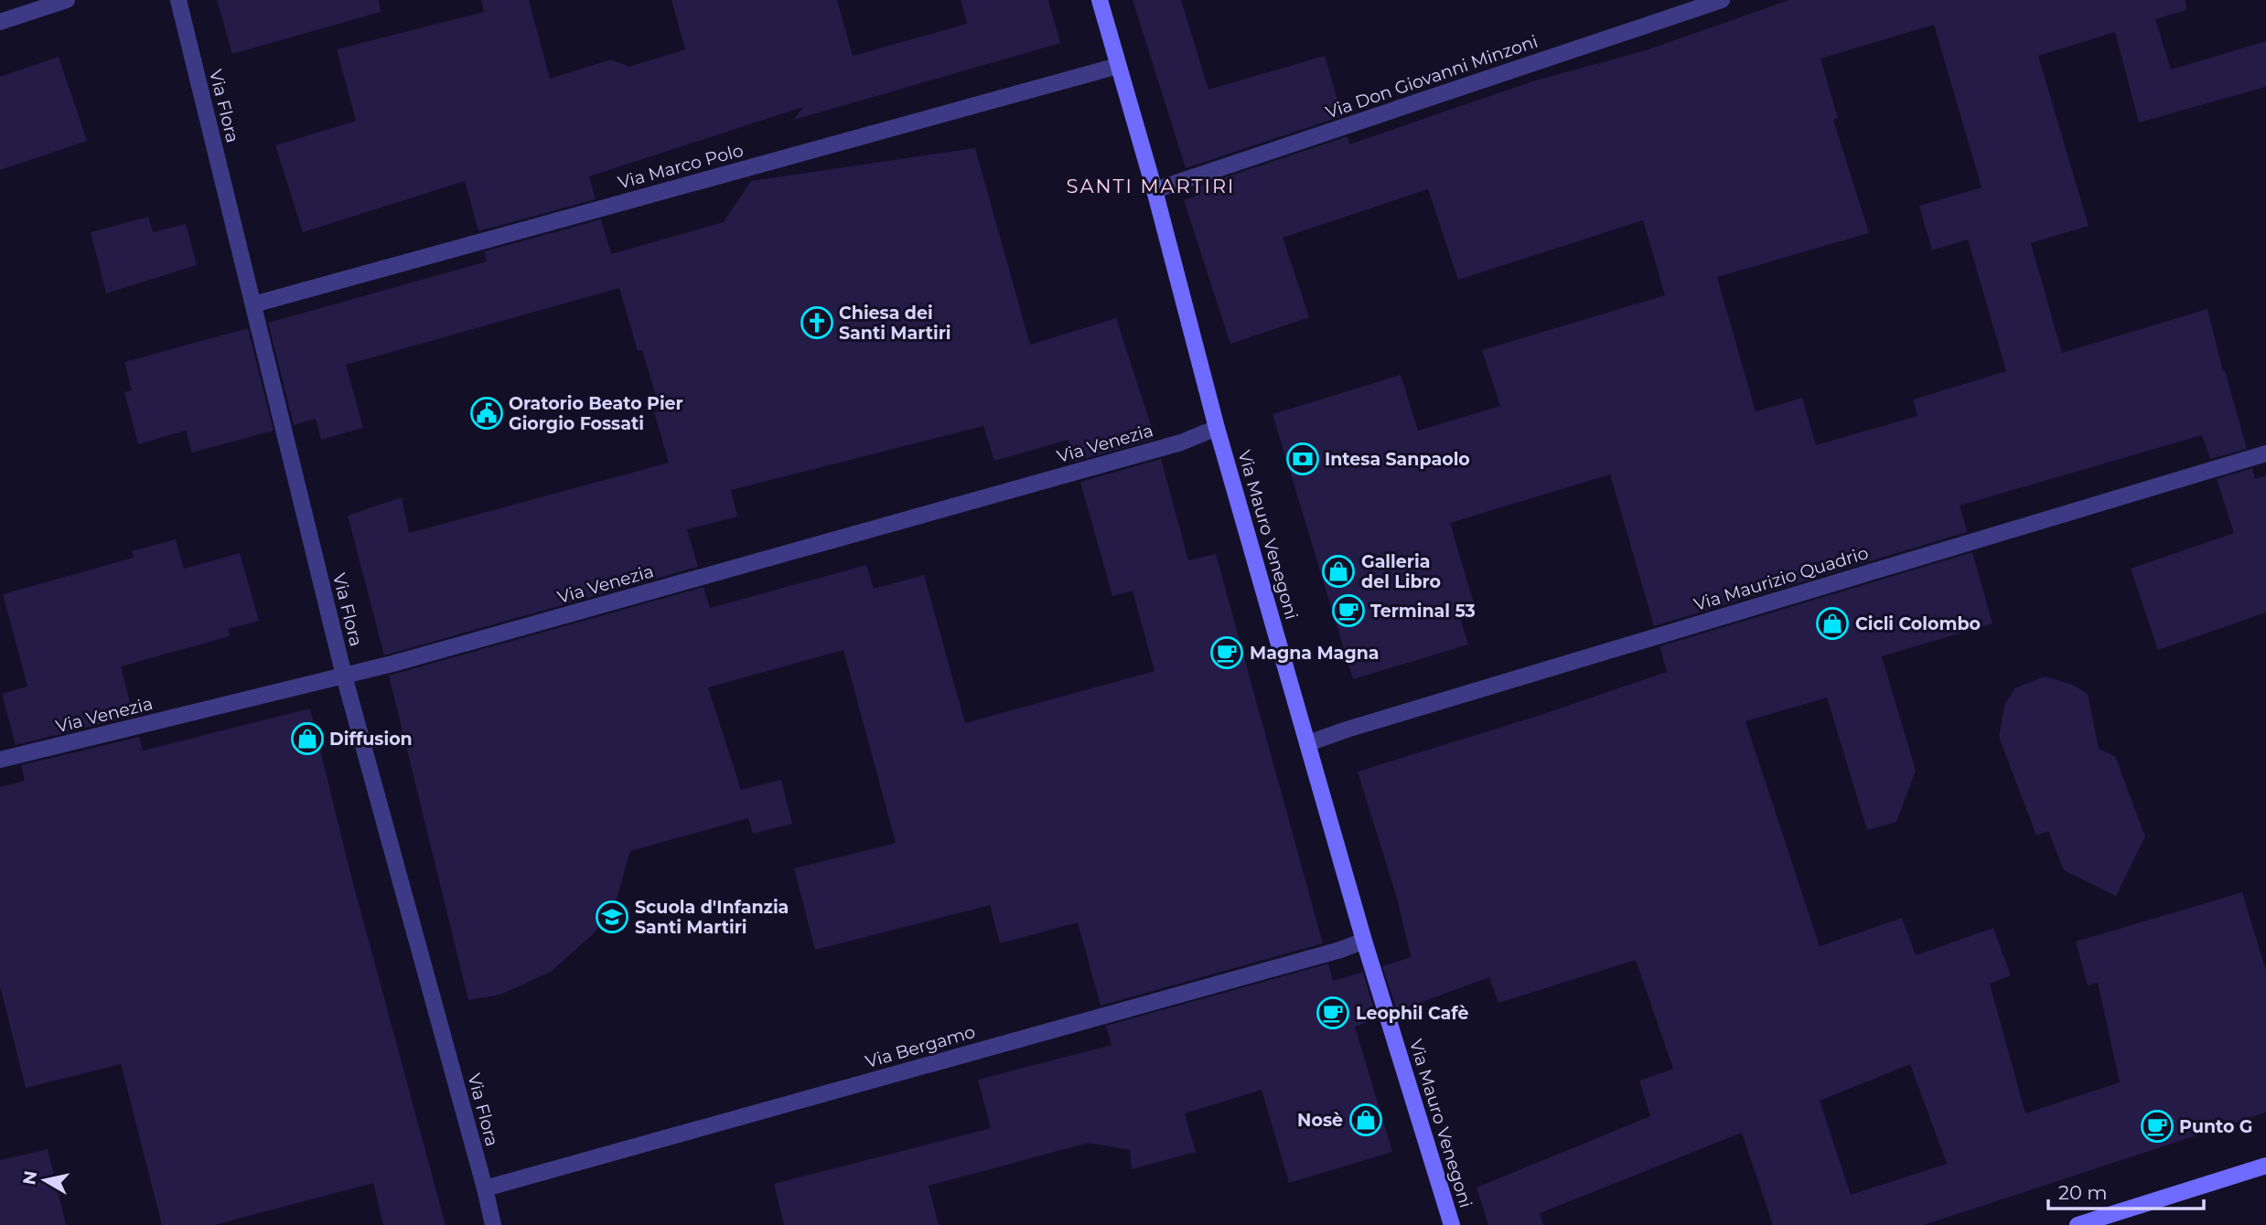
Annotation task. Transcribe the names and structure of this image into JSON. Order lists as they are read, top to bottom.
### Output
{
  "streets": {
    "street": [
      "Via Don Giovanni Minzoni",
      "Via Flora",
      "Via Marco Polo",
      "Via Venezia",
      "Via Mauro Venegoni",
      "Via Maurizio Quadrio",
      "Via Bergamo"
    ]
  },
  "crossings": [
    ["Via Don Giovanni Minzoni", "Via Mauro Venegoni"],
    ["Via Flora", "Via Marco Polo"],
    ["Via Flora", "Via Venezia"],
    ["Via Flora", "Via Bergamo"],
    ["Via Marco Polo", "Via Mauro Venegoni"],
    ["Via Venezia", "Via Mauro Venegoni"],
    ["Via Mauro Venegoni", "Via Maurizio Quadrio"],
    ["Via Mauro Venegoni", "Via Bergamo"]
  ],
  "districts": ["SANTI MARTIRI"],
  "places": {
    "church": ["Chiesa dei Santi Martiri"],
    "public building": ["Oratorio Beato Pier Giorgio Fossati"],
    "bank": ["Intesa Sanpaolo"],
    "shop": [
      "Galleria del Libro",
      "Cicli Colombo",
      "Diffusion",
      "Nosè"
    ],
    "cafe": [
      "Terminal 53",
      "Magna Magna",
      "Leophil Cafè",
      "Punto G"
    ],
    "school or university": ["Scuola d'Infanzia Santi Martiri"]
  },
  "scale_bar": "20 m",
  "north": "left"
}
